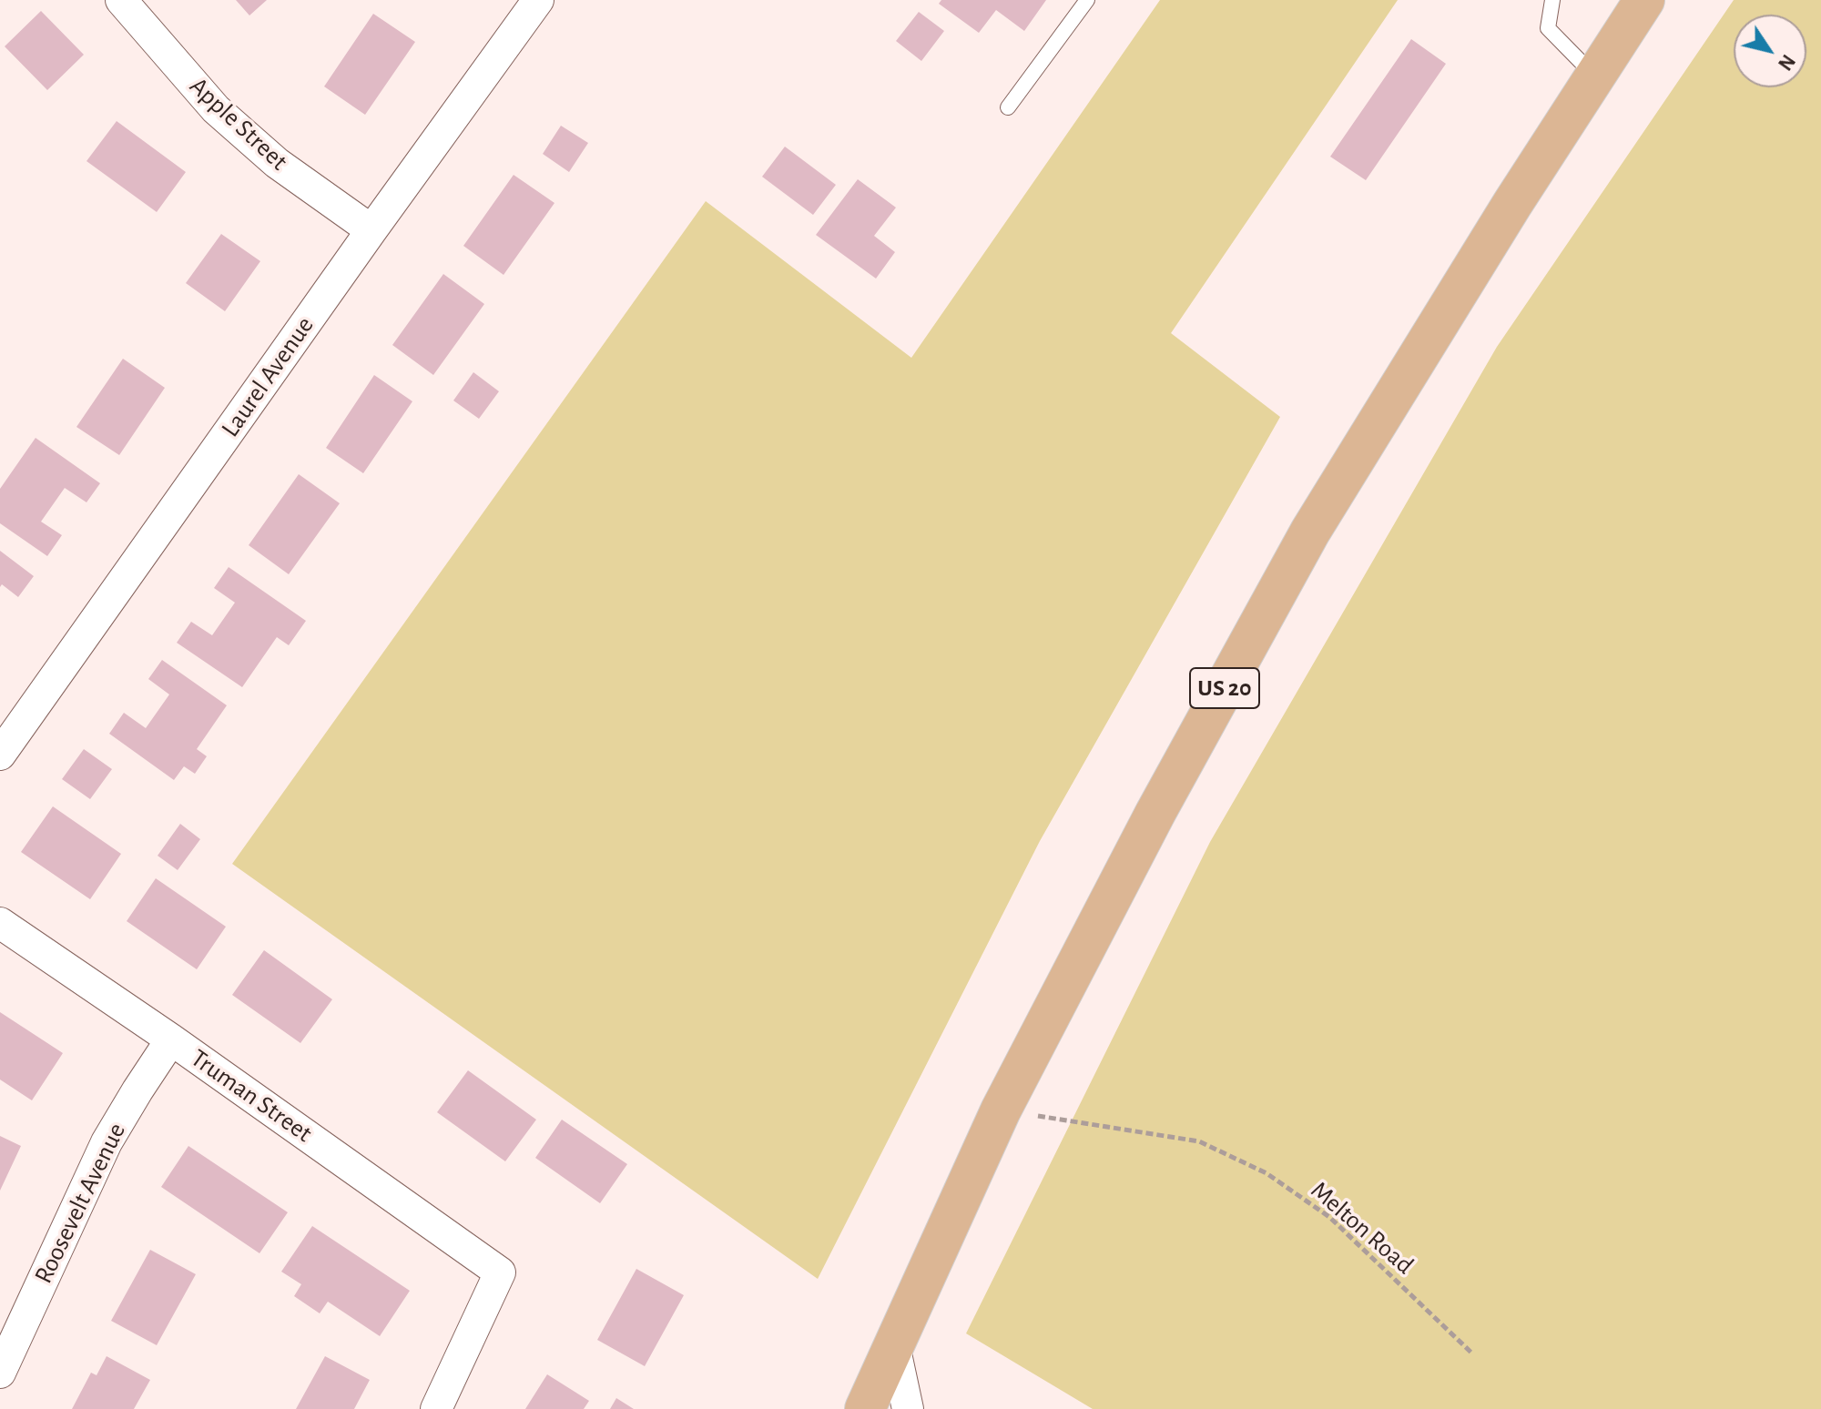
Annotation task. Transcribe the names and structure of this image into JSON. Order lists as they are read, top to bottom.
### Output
{
  "streets": {
    "main road": ["US 20"],
    "street": [
      "Apple Street",
      "Laurel Avenue",
      "Truman Street",
      "Roosevelt Avenue"
    ],
    "path": ["Melton Road"]
  },
  "crossings": [
    ["Apple Street", "Laurel Avenue"],
    ["US 20", "Melton Road"],
    ["Truman Street", "Roosevelt Avenue"]
  ],
  "north": "bottom right"
}
